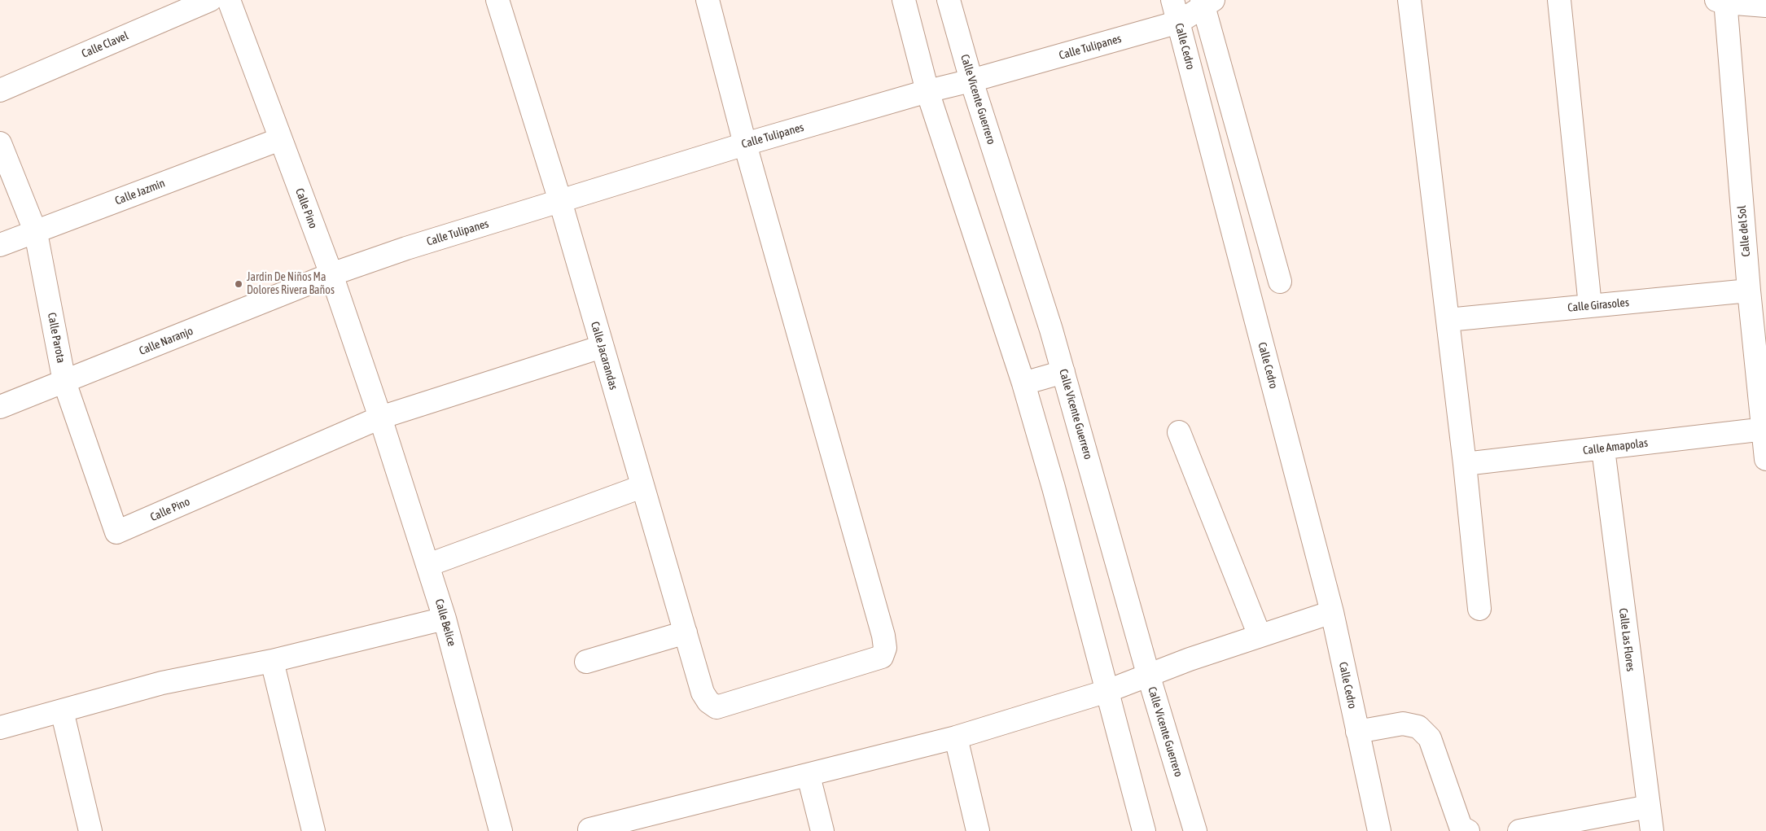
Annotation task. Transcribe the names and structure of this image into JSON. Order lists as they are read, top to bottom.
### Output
{
  "streets": {
    "street": [
      "Calle Clavel",
      "Calle Cedro",
      "Calle Tulipanes",
      "Calle Vicente Guerrero",
      "Calle Jazmín",
      "Calle Pino",
      "Calle del Sol",
      "Calle Girasoles",
      "Calle Parota",
      "Calle Naranjo",
      "Calle Jacarandas",
      "Calle Amapolas",
      "Calle Belice",
      "Calle Las Flores"
    ]
  },
  "crossings": [
    ["Calle Cedro", "Calle Tulipanes"],
    ["Calle Tulipanes", "Calle Vicente Guerrero"],
    ["Calle Tulipanes", "Calle Pino"],
    ["Calle Tulipanes", "Calle Naranjo"],
    ["Calle Tulipanes", "Calle Jacarandas"],
    ["Calle Jazmín", "Calle Pino"],
    ["Calle Jazmín", "Calle Parota"],
    ["Calle Pino", "Calle Parota"],
    ["Calle Pino", "Calle Naranjo"],
    ["Calle Pino", "Calle Jacarandas"],
    ["Calle Pino", "Calle Belice"],
    ["Calle del Sol", "Calle Girasoles"],
    ["Calle del Sol", "Calle Amapolas"],
    ["Calle Parota", "Calle Naranjo"],
    ["Calle Amapolas", "Calle Las Flores"]
  ],
  "places": ["Jardin De Niños Ma Dolores Rivera Baños"]
}
